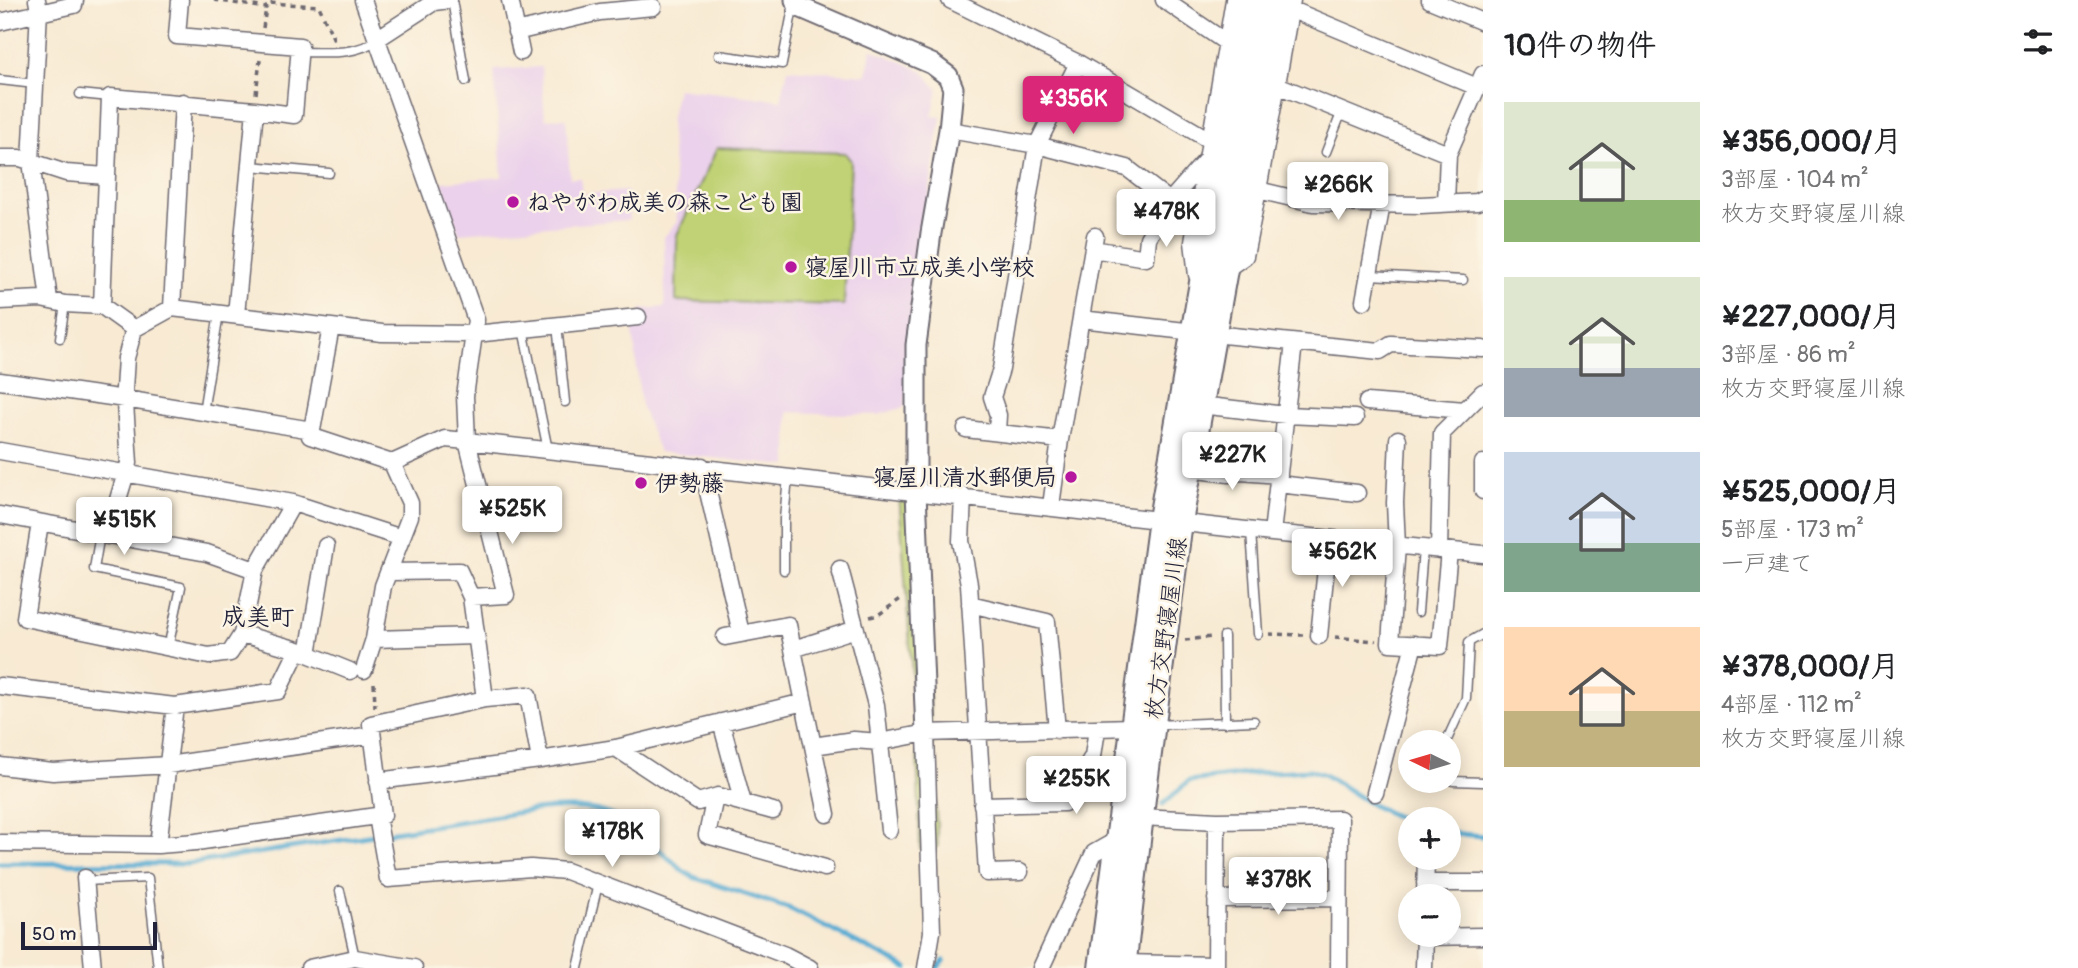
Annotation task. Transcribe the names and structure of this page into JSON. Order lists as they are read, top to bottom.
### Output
{
  "streets": {
    "main road": ["枚方交野寝屋川線"]
  },
  "districts": ["成美町"],
  "places": [
    "ねやがわ成美の森こども園",
    "寝屋川市立成美小学校",
    "寝屋川清水郵便局",
    "伊勢藤"
  ],
  "scale_bar": "50 m",
  "north": "left",
  "page": {
    "heading": "10件の物件",
    "price": [
      "¥356K",
      "¥266K",
      "¥478K",
      "¥227K",
      "¥525K",
      "¥515K",
      "¥562K",
      "¥255K",
      "¥178K",
      "¥378K"
    ],
    "list": [
      {
        "name": "¥356,000/月",
        "note": "3部屋 · 104 m² · 枚方交野寝屋川線"
      },
      {
        "name": "¥227,000/月",
        "note": "3部屋 · 86 m² · 枚方交野寝屋川線"
      },
      {
        "name": "¥525,000/月",
        "note": "5部屋 · 173 m² · 一戸建て"
      },
      {
        "name": "¥378,000/月",
        "note": "4部屋 · 112 m² · 枚方交野寝屋川線"
      }
    ],
    "map_buttons": ["+", "−"],
    "scale": "50 m"
  }
}
